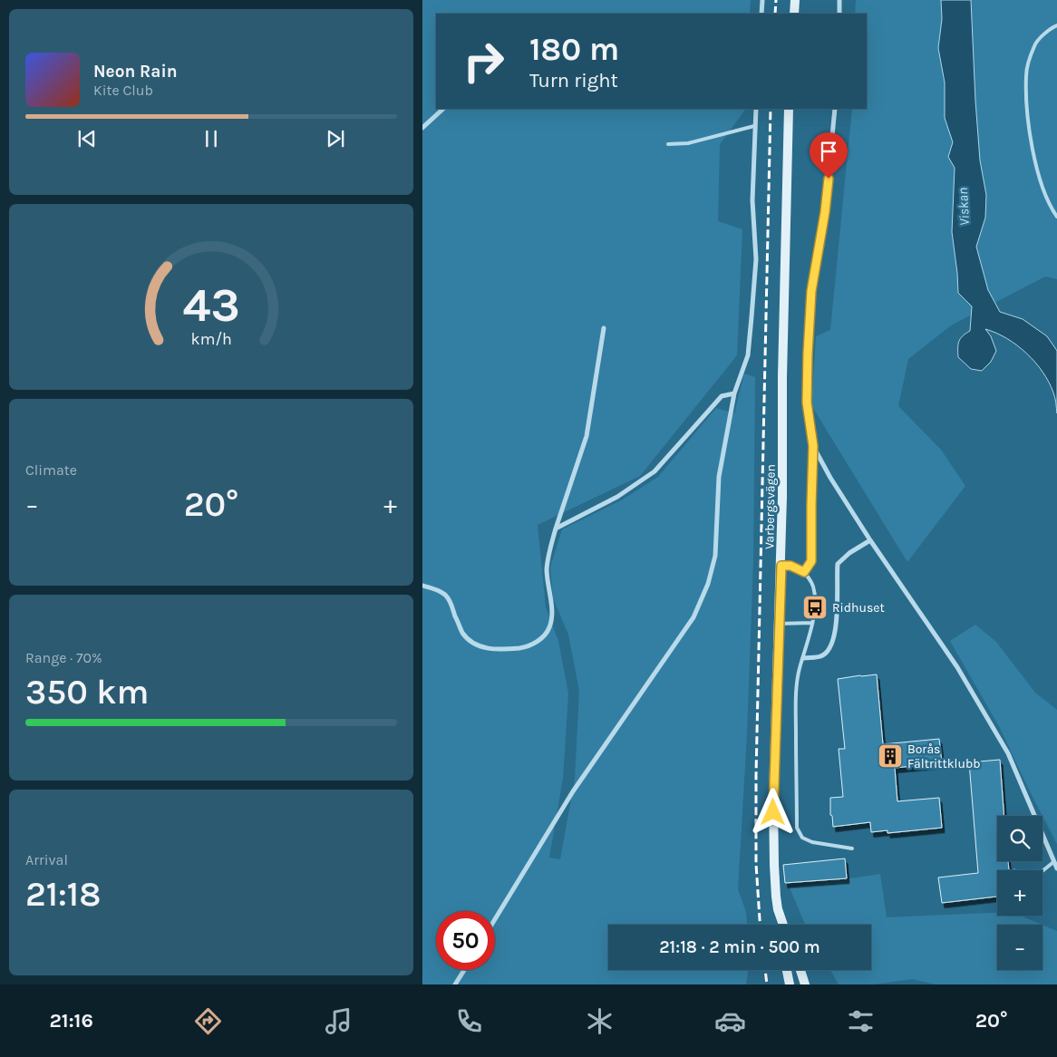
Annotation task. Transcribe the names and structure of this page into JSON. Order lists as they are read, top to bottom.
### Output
{
  "streets": {
    "main road": ["Varbergsvägen"]
  },
  "water": ["Viskan"],
  "places": {
    "bus stop": ["Ridhuset"],
    "building": ["Borås Fältrittklubb"]
  },
  "page": {
    "turn": ["180 m", "Turn right"],
    "song": ["Neon Rain", "Kite Club"],
    "tile": [
      "Climate",
      ["Range · 70%", "350 km"],
      ["Arrival", "21:18"]
    ],
    "heat": ["−", "20°", "+"],
    "map_buttons": ["+", "−"],
    "limit": "50",
    "trip": "21:18 · 2 min · 500 m",
    "tabs": ["21:16", "20°"],
    "gauge": ["43", "km/h"]
  }
}
